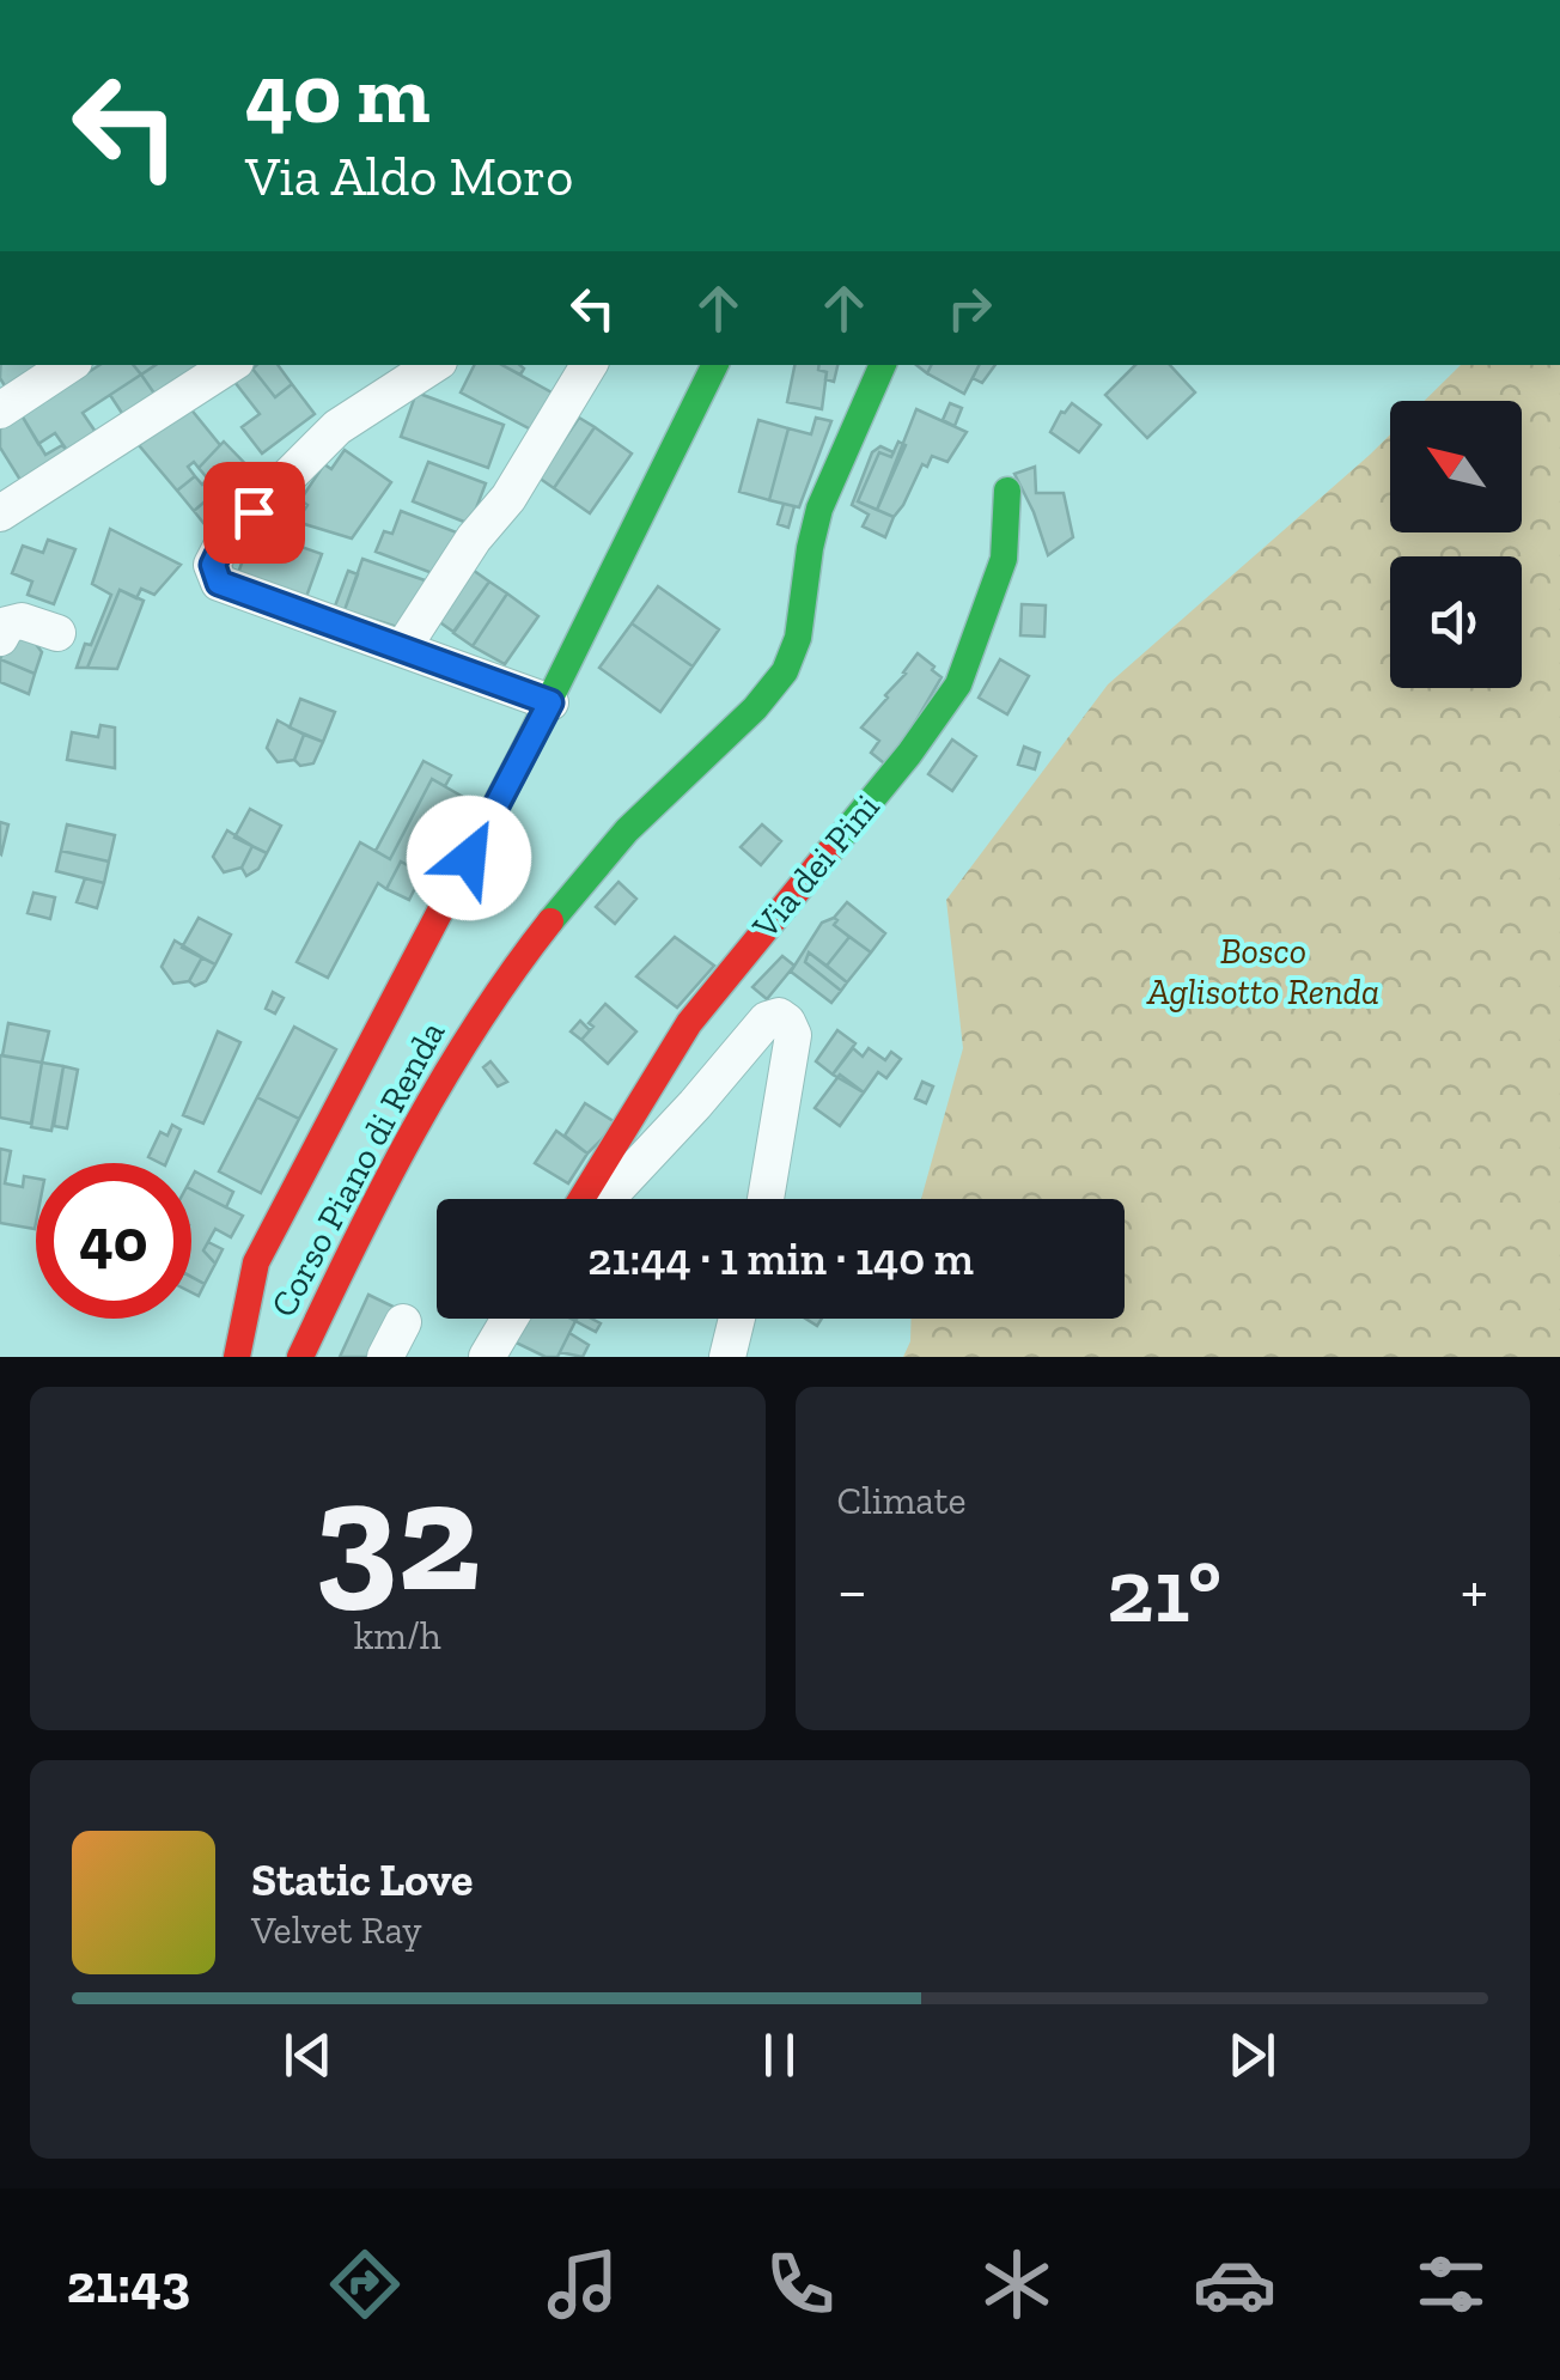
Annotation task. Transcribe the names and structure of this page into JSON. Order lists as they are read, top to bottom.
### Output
{
  "streets": {
    "street": ["Via dei Pini", "Corso Piano di Renda"]
  },
  "parks": ["Bosco Aglisotto Renda"],
  "north": "top left",
  "page": {
    "turn": ["40 m", "Via Aldo Moro"],
    "limit": "40",
    "trip": "21:44 · 1 min · 140 m",
    "tile": [
      ["32", "km/h"],
      "Climate"
    ],
    "heat": ["−", "21°", "+"],
    "song": ["Static Love", "Velvet Ray"],
    "tabs": "21:43"
  }
}
